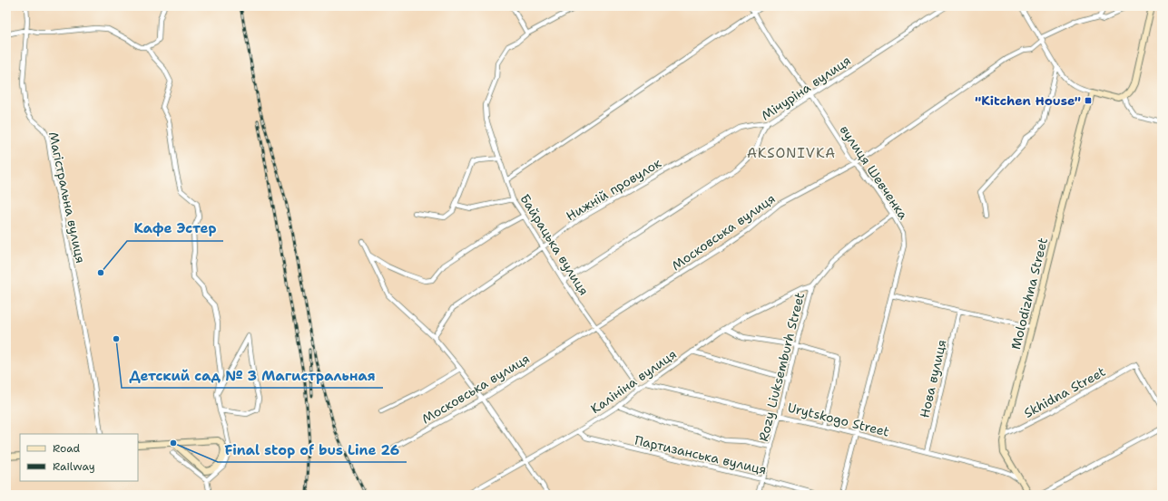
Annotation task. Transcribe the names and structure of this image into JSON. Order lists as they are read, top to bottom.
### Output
{
  "streets": {
    "street": [
      "Мічуріна вулиця",
      "вулиця Шевченка",
      "Нижній провулок",
      "Магістральна вулиця",
      "Московська вулиця",
      "Байрацька вулиця",
      "Molodizhna Street",
      "Rozy Liuksemburh Street",
      "Нова вулиця",
      "Калініна вулиця",
      "Skhidna Street",
      "Urytskogo Street",
      "Партизанська вулиця"
    ]
  },
  "crossings": [
    ["Мічуріна вулиця", "вулиця Шевченка"],
    ["Мічуріна вулиця", "Нижній провулок"],
    ["Мічуріна вулиця", "Байрацька вулиця"],
    ["вулиця Шевченка", "Московська вулиця"],
    ["вулиця Шевченка", "Rozy Liuksemburh Street"],
    ["вулиця Шевченка", "Urytskogo Street"],
    ["Нижній провулок", "Байрацька вулиця"],
    ["Московська вулиця", "Байрацька вулиця"],
    ["Байрацька вулиця", "Калініна вулиця"],
    ["Molodizhna Street", "Skhidna Street"],
    ["Molodizhna Street", "Urytskogo Street"],
    ["Rozy Liuksemburh Street", "Калініна вулиця"],
    ["Rozy Liuksemburh Street", "Urytskogo Street"],
    ["Rozy Liuksemburh Street", "Партизанська вулиця"],
    ["Нова вулиця", "Urytskogo Street"],
    ["Калініна вулиця", "Urytskogo Street"],
    ["Калініна вулиця", "Партизанська вулиця"]
  ],
  "districts": ["AKSONІVKA"],
  "places": {
    "transit": ["\"Kitchen House\""],
    "other": ["Кафе Эстер", "Детский сад № 3 Магистральная", "Final stop of bus Line 26"]
  },
  "legend": ["Road", "Railway"]
}
